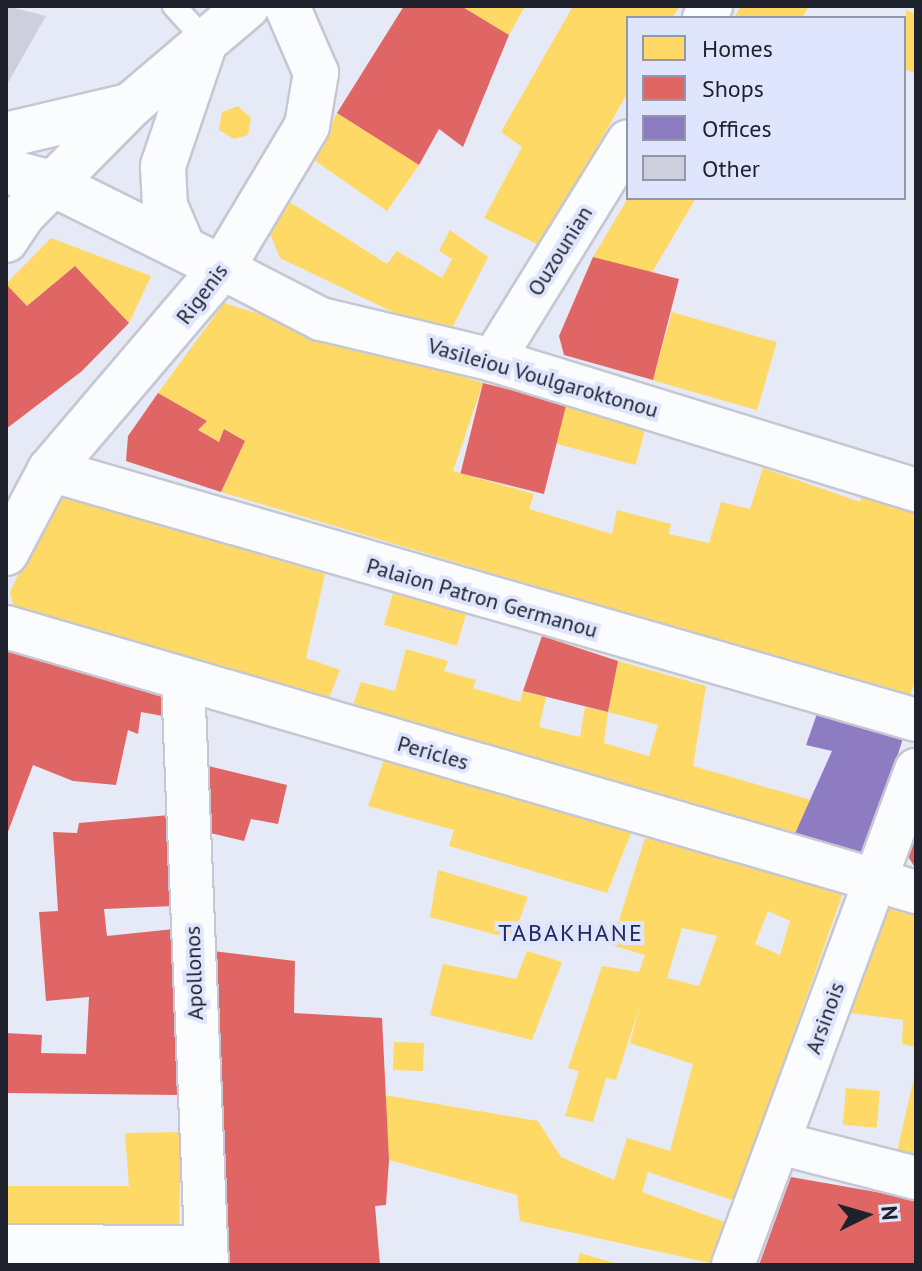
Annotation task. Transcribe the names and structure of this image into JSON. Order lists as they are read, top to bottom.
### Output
{
  "streets": {
    "street": [
      "Ouzounian",
      "Rigenis",
      "Vasileiou Voulgaroktonou",
      "Palaion Patron Germanou",
      "Pericles",
      "Apollonos",
      "Arsinois"
    ]
  },
  "crossings": [
    ["Ouzounian", "Vasileiou Voulgaroktonou"],
    ["Rigenis", "Vasileiou Voulgaroktonou"],
    ["Rigenis", "Palaion Patron Germanou"],
    ["Pericles", "Apollonos"],
    ["Pericles", "Arsinois"]
  ],
  "districts": ["TABAKHANE"],
  "legend": [
    "Homes",
    "Shops",
    "Offices",
    "Other"
  ],
  "north": "right"
}
